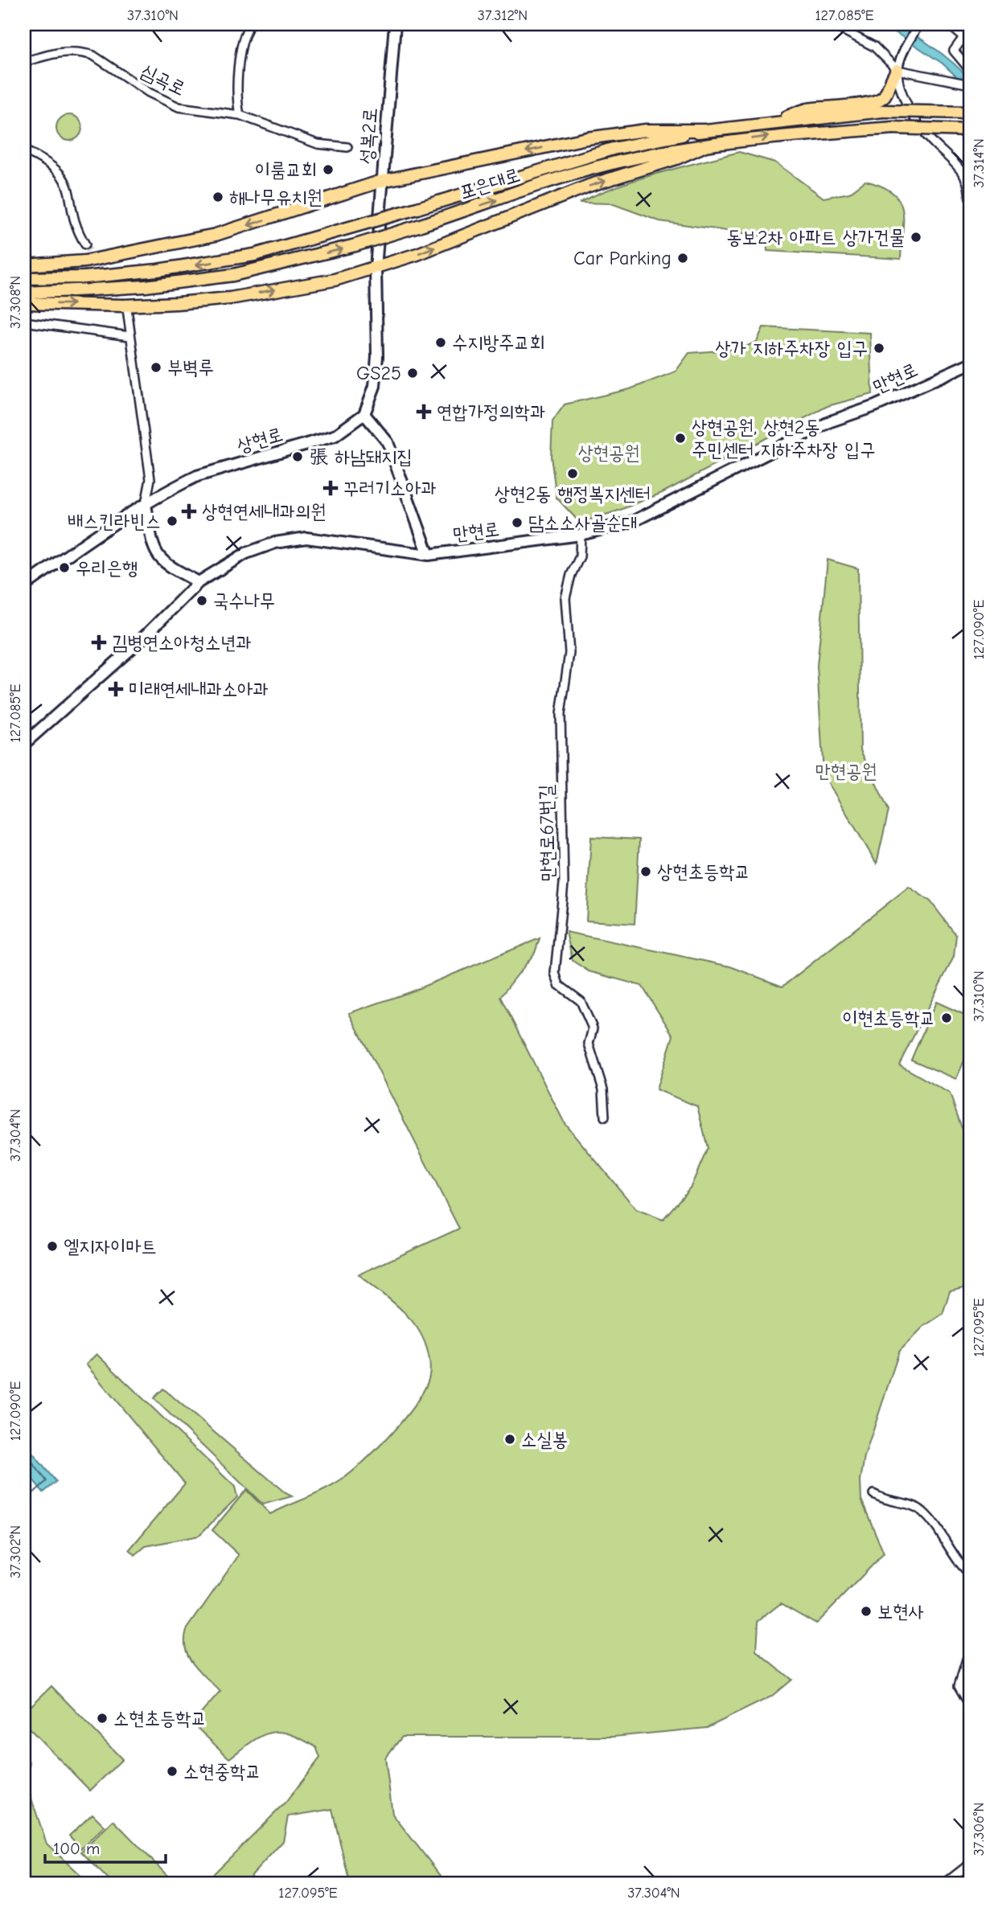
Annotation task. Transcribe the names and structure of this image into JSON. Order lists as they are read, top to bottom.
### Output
{
  "streets": {
    "main road": ["포은대로"],
    "street": [
      "심곡로",
      "성복2로",
      "만현로",
      "상현로",
      "만현로67번길"
    ]
  },
  "crossings": [
    ["만현로", "만현로67번길"]
  ],
  "parks": ["상현공원", "만현공원"],
  "places": {
    "other": [
      "이룸교회",
      "해나무유치원",
      "동보2차 아파트 상가건물",
      "Car Parking",
      "수지방주교회",
      "상가 지하주차장 입구",
      "부벽루",
      "GS25",
      "상현공원, 상현2동 주민센터 지하주차장 입구",
      "張 하남돼지집",
      "상현2동 행정복지센터",
      "배스킨라빈스",
      "담소소사골순대",
      "우리은행",
      "국수나무",
      "상현초등학교",
      "이현초등학교",
      "엘지자이마트",
      "소실봉",
      "보현사",
      "소현초등학교",
      "소현중학교"
    ],
    "health": [
      "연합가정의학과",
      "꾸러기소아과",
      "상현연세내과의원",
      "김병연소아청소년과",
      "미래연세내과소아과"
    ]
  },
  "scale_bar": "100 m",
  "coordinates": [
    "37.310°N",
    "37.312°N",
    "127.085°E",
    "37.314°N",
    "37.308°N",
    "127.090°E",
    "37.304°N",
    "127.095°E",
    "37.302°N",
    "37.306°N"
  ]
}
